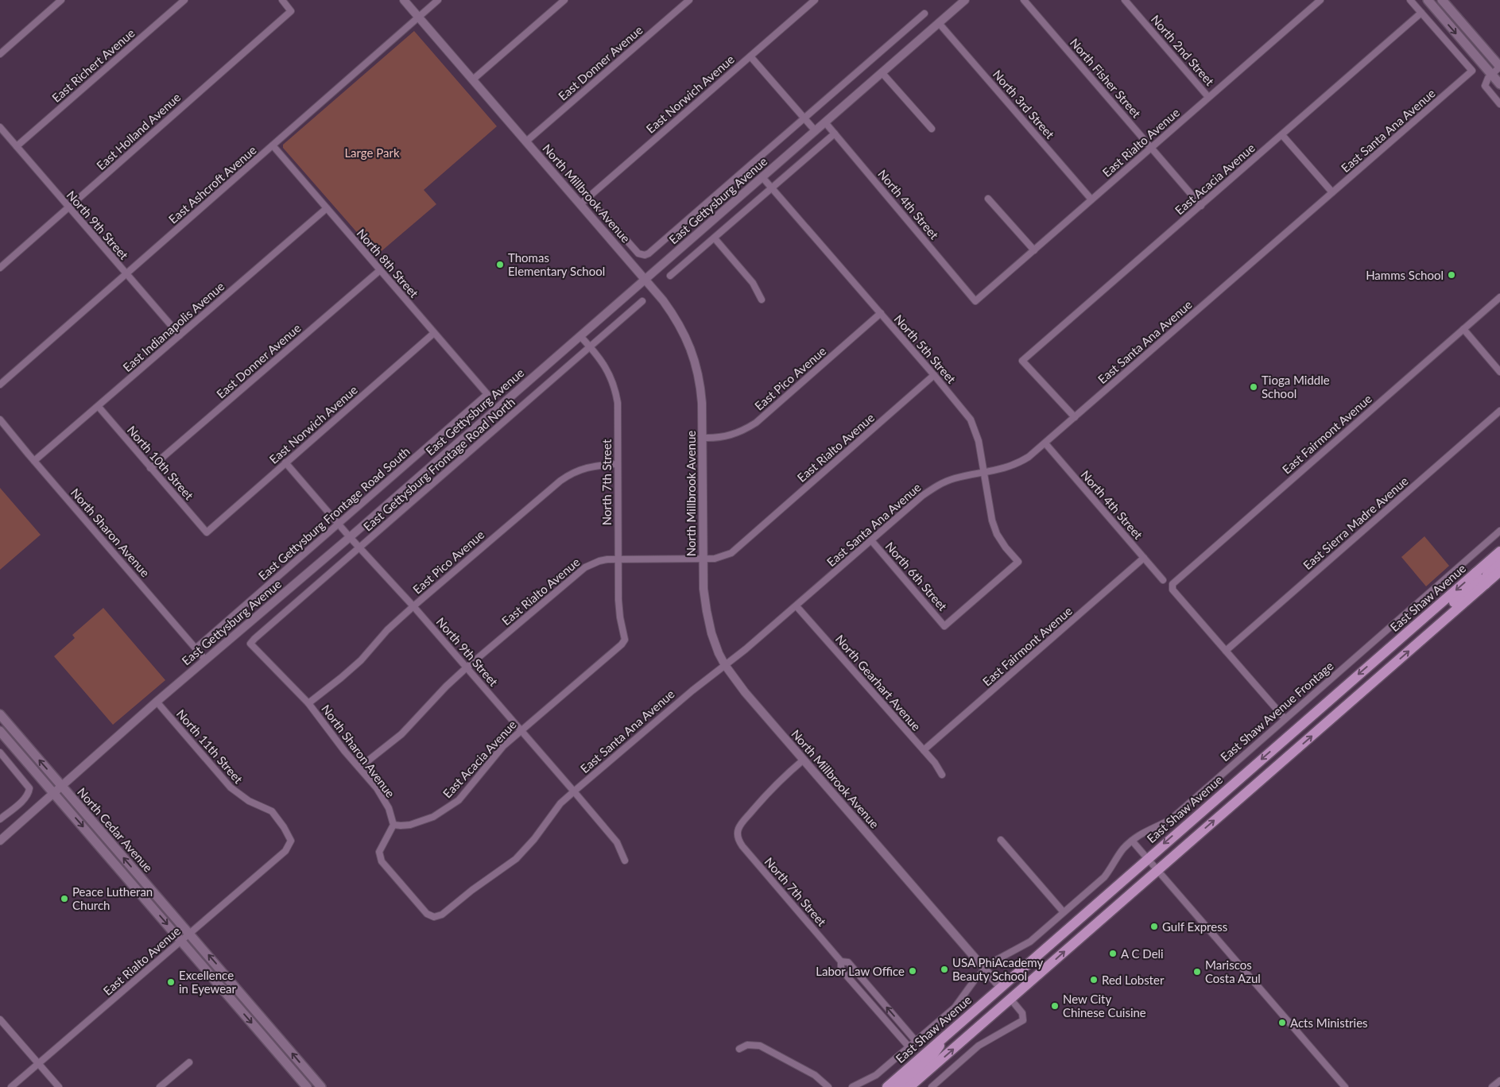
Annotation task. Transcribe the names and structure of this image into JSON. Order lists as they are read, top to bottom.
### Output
{
  "streets": {
    "main road": ["East Shaw Avenue", "North Cedar Avenue"],
    "street": [
      "North 2nd Street",
      "East Donner Avenue",
      "East Richert Avenue",
      "North Fisher Street",
      "East Norwich Avenue",
      "North 3rd Street",
      "East Santa Ana Avenue",
      "East Holland Avenue",
      "East Rialto Avenue",
      "East Acacia Avenue",
      "East Ashcroft Avenue",
      "North Millbrook Avenue",
      "East Gettysburg Avenue",
      "North 4th Street",
      "North 9th Street",
      "North 8th Street",
      "East Indianapolis Avenue",
      "North 5th Street",
      "East Pico Avenue",
      "East Fairmont Avenue",
      "North 10th Street",
      "East Gettysburg Frontage Road North",
      "North 7th Street",
      "East Gettysburg Frontage Road South",
      "East Sierra Madre Avenue",
      "North Sharon Avenue",
      "North 6th Street",
      "North Gearhart Avenue",
      "East Shaw Avenue Frontage",
      "North 11th Street"
    ]
  },
  "crossings": [
    ["North 2nd Street", "East Rialto Avenue"],
    ["East Donner Avenue", "North Millbrook Avenue"],
    ["East Donner Avenue", "North 8th Street"],
    ["East Donner Avenue", "North 10th Street"],
    ["East Richert Avenue", "North 9th Street"],
    ["North Fisher Street", "East Rialto Avenue"],
    ["North Fisher Street", "East Acacia Avenue"],
    ["East Norwich Avenue", "North Millbrook Avenue"],
    ["East Norwich Avenue", "North 9th Street"],
    ["East Norwich Avenue", "North 8th Street"],
    ["East Norwich Avenue", "North 10th Street"],
    ["North 3rd Street", "East Rialto Avenue"],
    ["North 3rd Street", "East Gettysburg Avenue"],
    ["East Santa Ana Avenue", "East Acacia Avenue"],
    ["East Santa Ana Avenue", "North Millbrook Avenue"],
    ["East Santa Ana Avenue", "North 4th Street"],
    ["East Santa Ana Avenue", "North 9th Street"],
    ["East Santa Ana Avenue", "North 5th Street"],
    ["East Santa Ana Avenue", "North Sharon Avenue"],
    ["East Santa Ana Avenue", "North 6th Street"],
    ["East Santa Ana Avenue", "North Gearhart Avenue"],
    ["East Holland Avenue", "North 9th Street"],
    ["East Rialto Avenue", "North Millbrook Avenue"],
    ["East Rialto Avenue", "North 4th Street"],
    ["East Rialto Avenue", "North 9th Street"],
    ["East Rialto Avenue", "North 5th Street"],
    ["East Rialto Avenue", "North 7th Street"],
    ["East Rialto Avenue", "North Sharon Avenue"],
    ["East Rialto Avenue", "North 11th Street"],
    ["East Rialto Avenue", "North Cedar Avenue"],
    ["East Acacia Avenue", "North 9th Street"],
    ["East Acacia Avenue", "North 7th Street"],
    ["East Acacia Avenue", "North Sharon Avenue"],
    ["East Ashcroft Avenue", "North Millbrook Avenue"],
    ["East Ashcroft Avenue", "North 9th Street"],
    ["East Ashcroft Avenue", "North 8th Street"],
    ["North Millbrook Avenue", "East Gettysburg Avenue"],
    ["North Millbrook Avenue", "East Pico Avenue"],
    ["North Millbrook Avenue", "North 7th Street"],
    ["North Millbrook Avenue", "East Shaw Avenue"],
    ["North Millbrook Avenue", "East Shaw Avenue Frontage"],
    ["East Gettysburg Avenue", "North 4th Street"],
    ["East Gettysburg Avenue", "North 9th Street"],
    ["East Gettysburg Avenue", "North 5th Street"],
    ["East Gettysburg Avenue", "North 7th Street"],
    ["East Gettysburg Avenue", "North Sharon Avenue"],
    ["East Gettysburg Avenue", "North 11th Street"],
    ["East Gettysburg Avenue", "North Cedar Avenue"],
    ["North 4th Street", "East Fairmont Avenue"],
    ["North 9th Street", "East Indianapolis Avenue"],
    ["North 9th Street", "East Pico Avenue"],
    ["North 9th Street", "East Gettysburg Frontage Road North"],
    ["North 9th Street", "East Gettysburg Frontage Road South"],
    ["North 8th Street", "East Indianapolis Avenue"],
    ["North 8th Street", "East Gettysburg Frontage Road South"],
    ["East Indianapolis Avenue", "North 10th Street"],
    ["East Indianapolis Avenue", "North Sharon Avenue"],
    ["North 5th Street", "East Pico Avenue"],
    ["North 5th Street", "North 6th Street"],
    ["East Pico Avenue", "North 7th Street"],
    ["East Pico Avenue", "North Sharon Avenue"],
    ["East Fairmont Avenue", "East Sierra Madre Avenue"],
    ["East Fairmont Avenue", "North Gearhart Avenue"],
    ["East Gettysburg Frontage Road North", "North 7th Street"],
    ["East Gettysburg Frontage Road North", "North Sharon Avenue"],
    ["North 7th Street", "East Shaw Avenue Frontage"],
    ["East Gettysburg Frontage Road South", "North Sharon Avenue"]
  ],
  "parks": ["Large Park"],
  "places": [
    "Thomas Elementary School",
    "Hamms School",
    "Tioga Middle School",
    "Peace Lutheran Church",
    "Gulf Express",
    "A C Deli",
    "USA PhiAcademy Beauty School",
    "Labor Law Office",
    "Mariscos Costa Azul",
    "Red Lobster",
    "Excellence in Eyewear",
    "New City Chinese Cuisine",
    "Acts Ministries"
  ]
}
